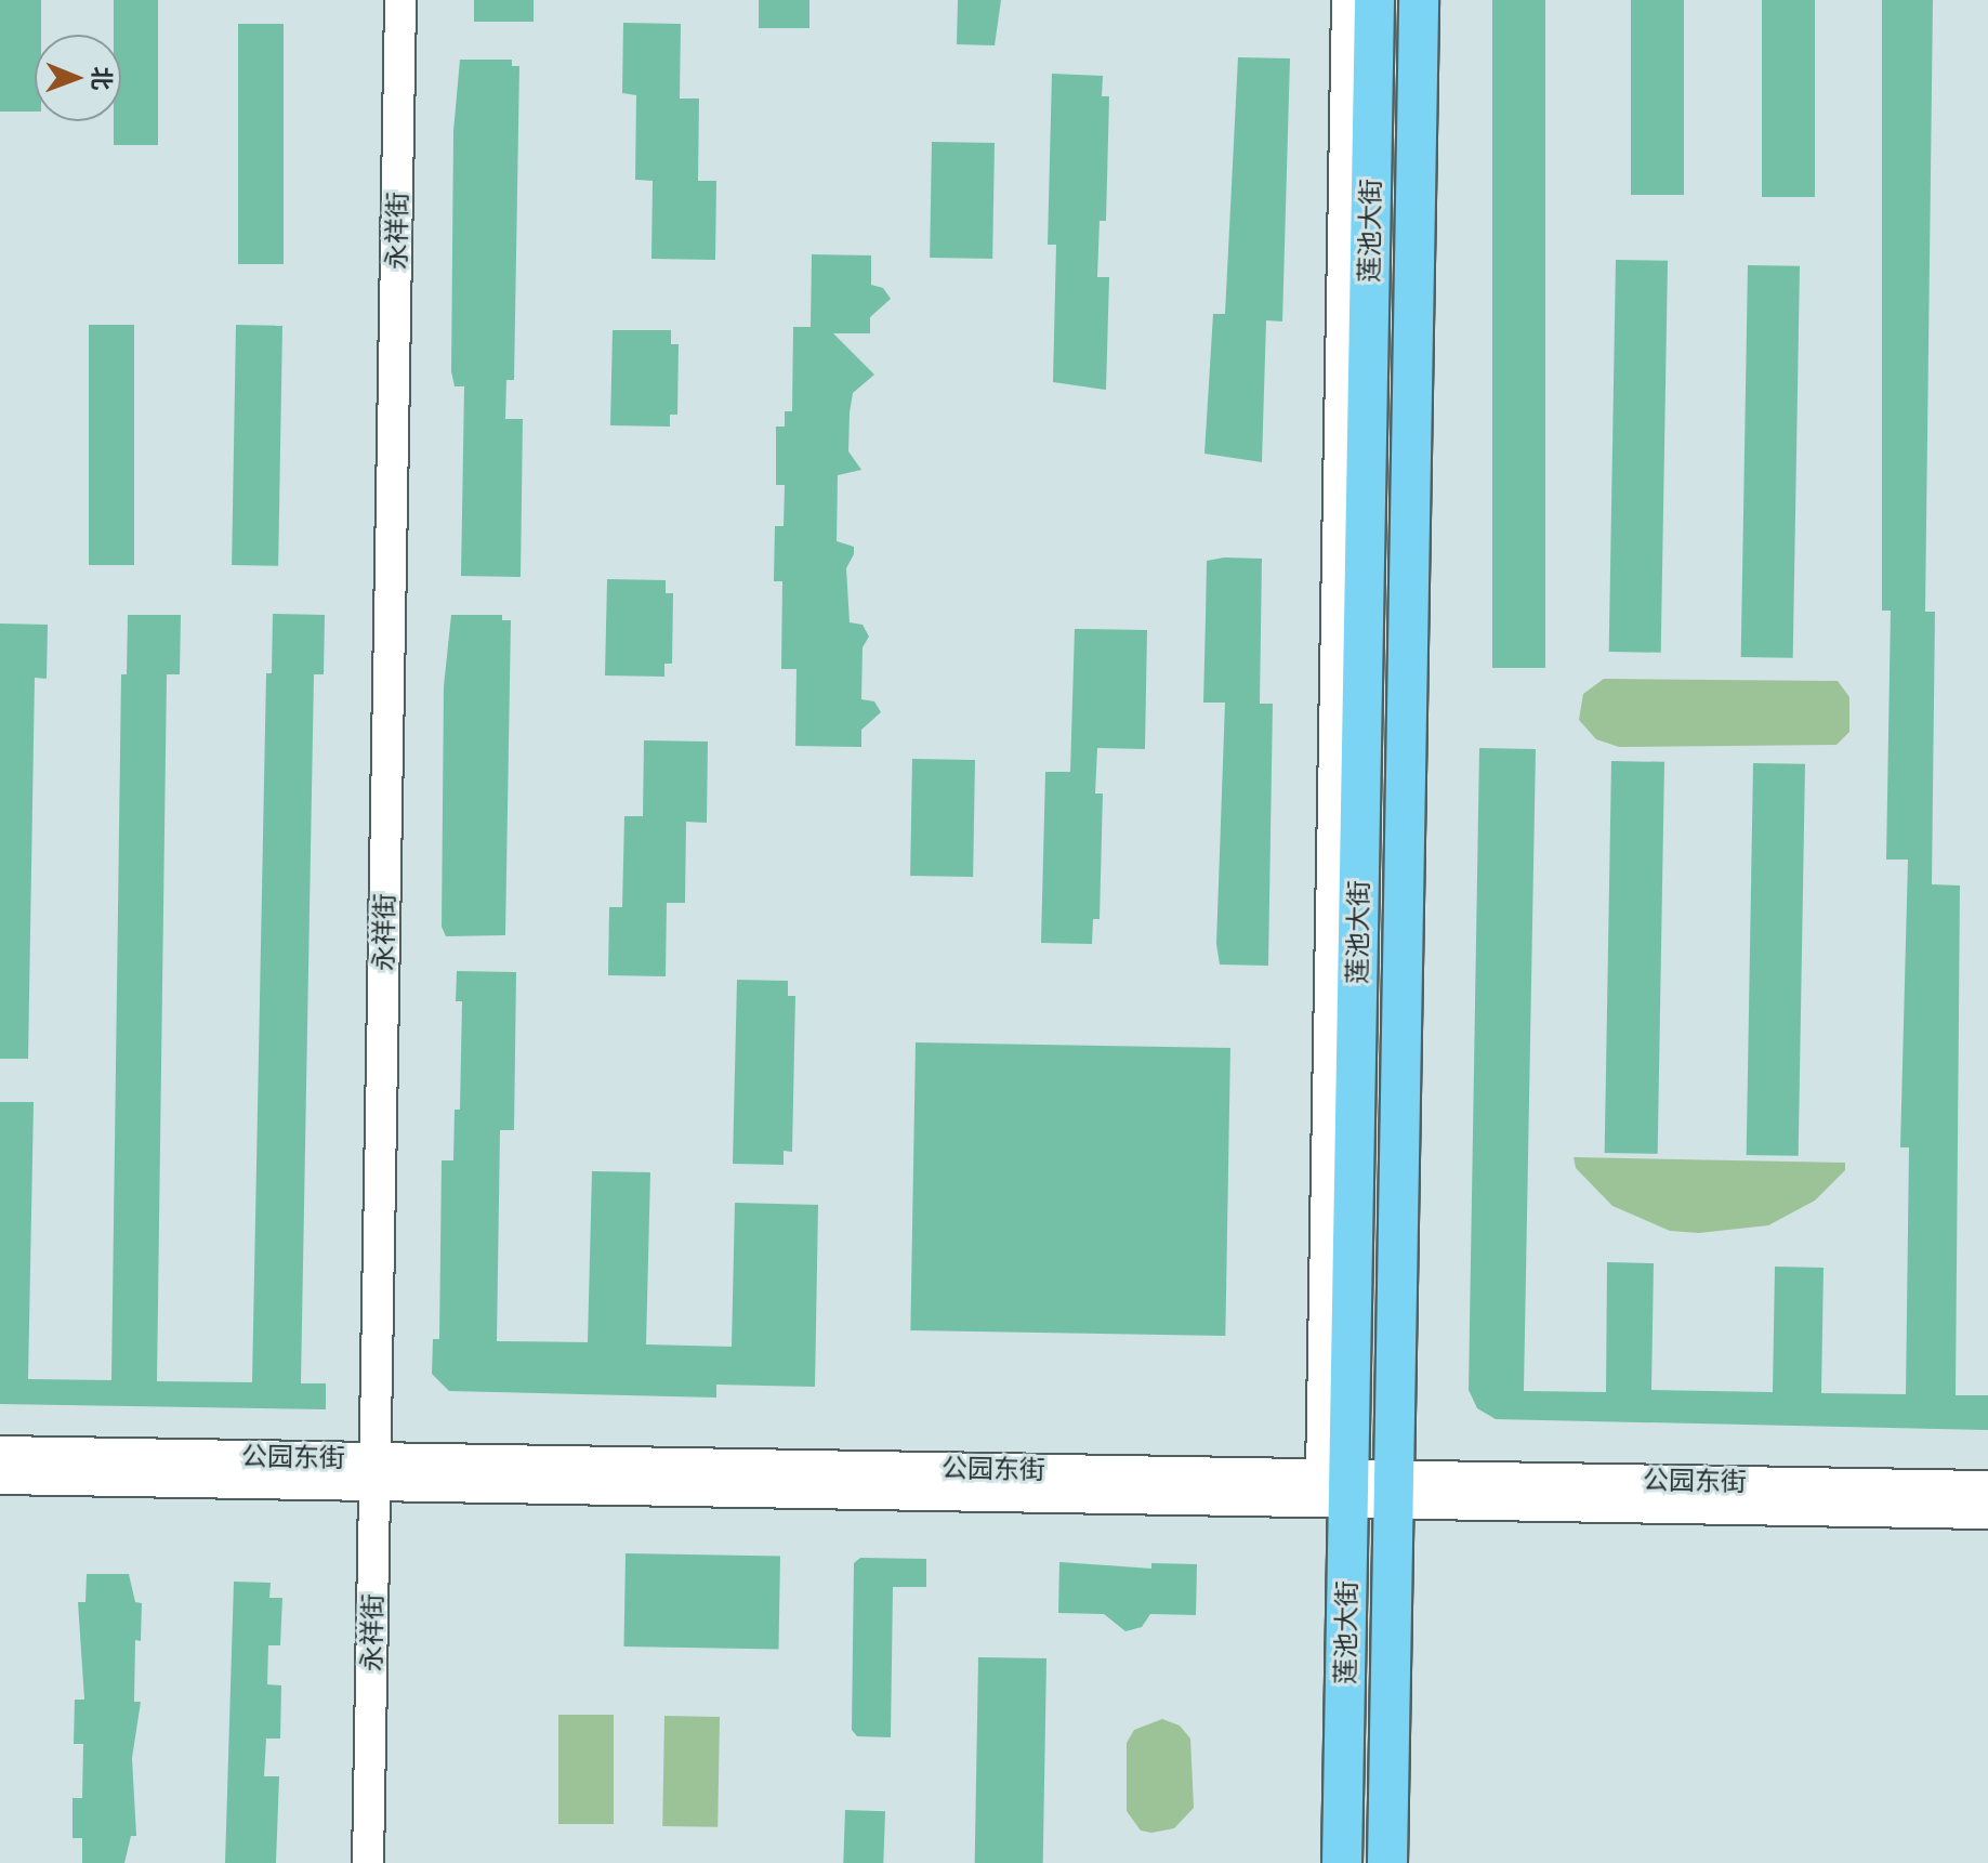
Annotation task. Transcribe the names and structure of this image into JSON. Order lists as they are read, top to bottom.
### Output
{
  "streets": {
    "main road": ["莲池大街"],
    "street": ["永祥街", "公园东街"]
  },
  "crossings": [
    ["永祥街", "公园东街"],
    ["莲池大街", "公园东街"]
  ],
  "north": "right"
}
